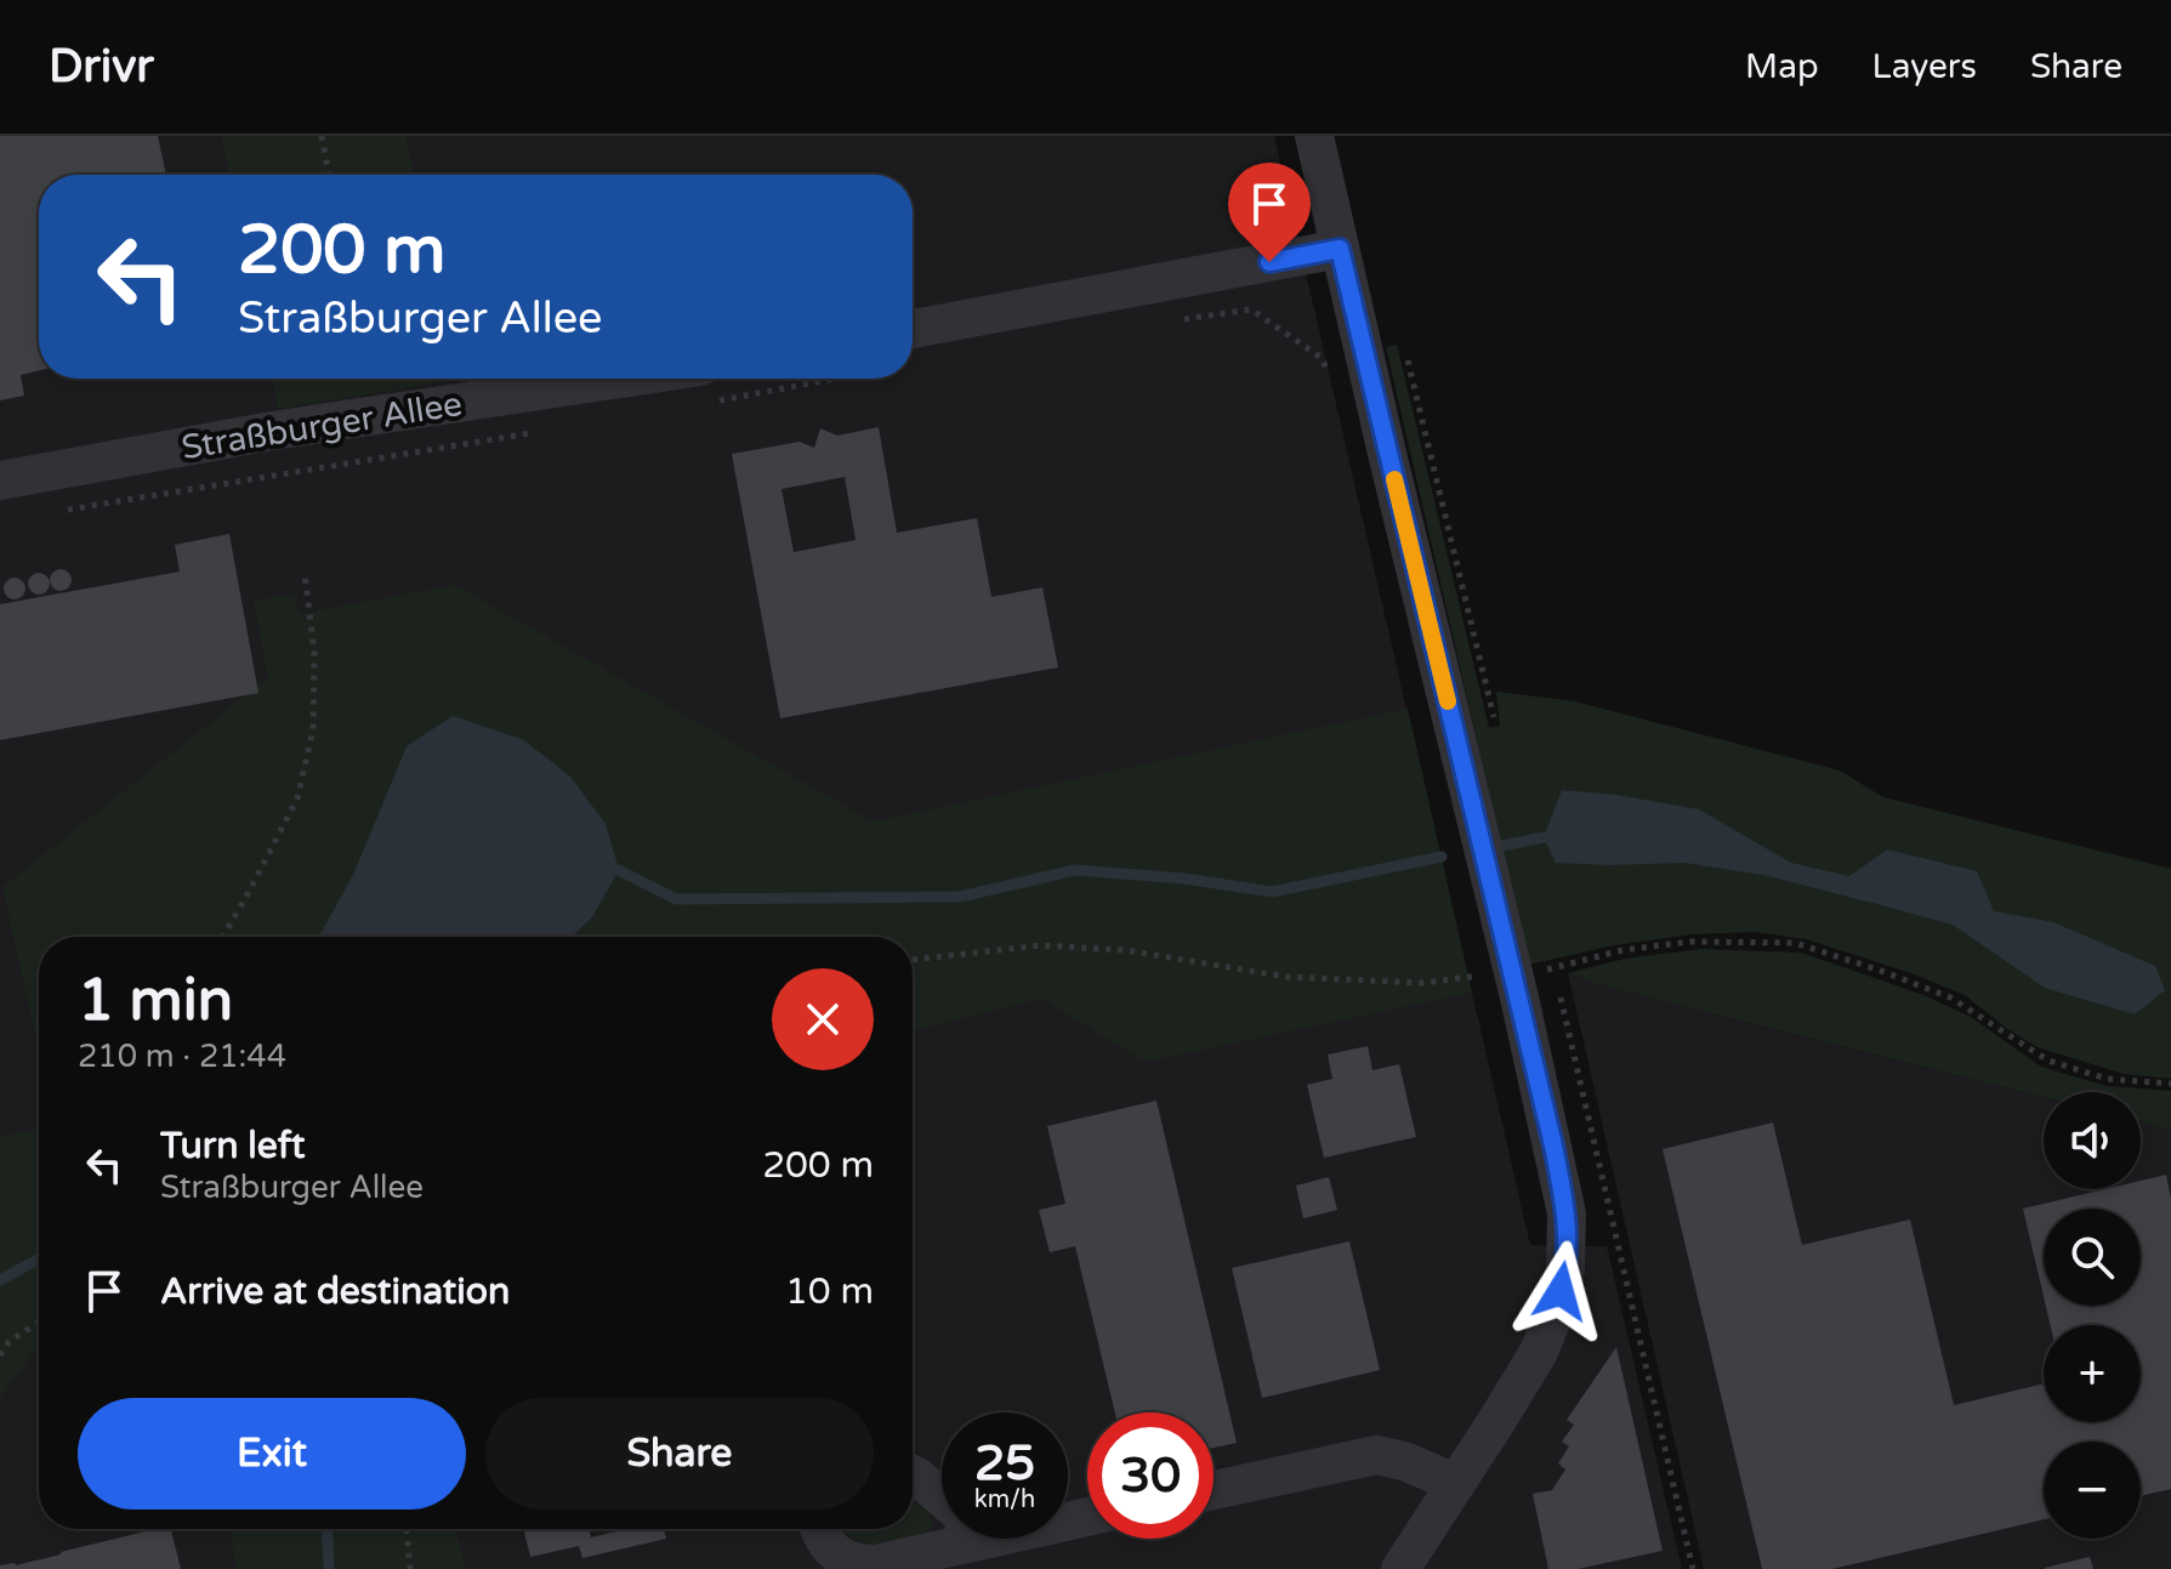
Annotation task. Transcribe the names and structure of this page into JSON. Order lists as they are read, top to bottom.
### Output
{
  "streets": {
    "street": ["Straßburger Allee"]
  },
  "page": {
    "header": "Drivr",
    "nav": ["Map", "Layers", "Share"],
    "turn": ["200 m", "Straßburger Allee"],
    "heading": ["1 min", "210 m · 21:44"],
    "map_buttons": ["+", "−"],
    "list": [
      {
        "name": "Turn left",
        "note": "Straßburger Allee",
        "value": "200 m"
      },
      {
        "name": "Arrive at destination",
        "value": "10 m"
      }
    ],
    "buttons": ["Exit", "Share"],
    "speed": "25 km/h",
    "limit": "30"
  }
}
